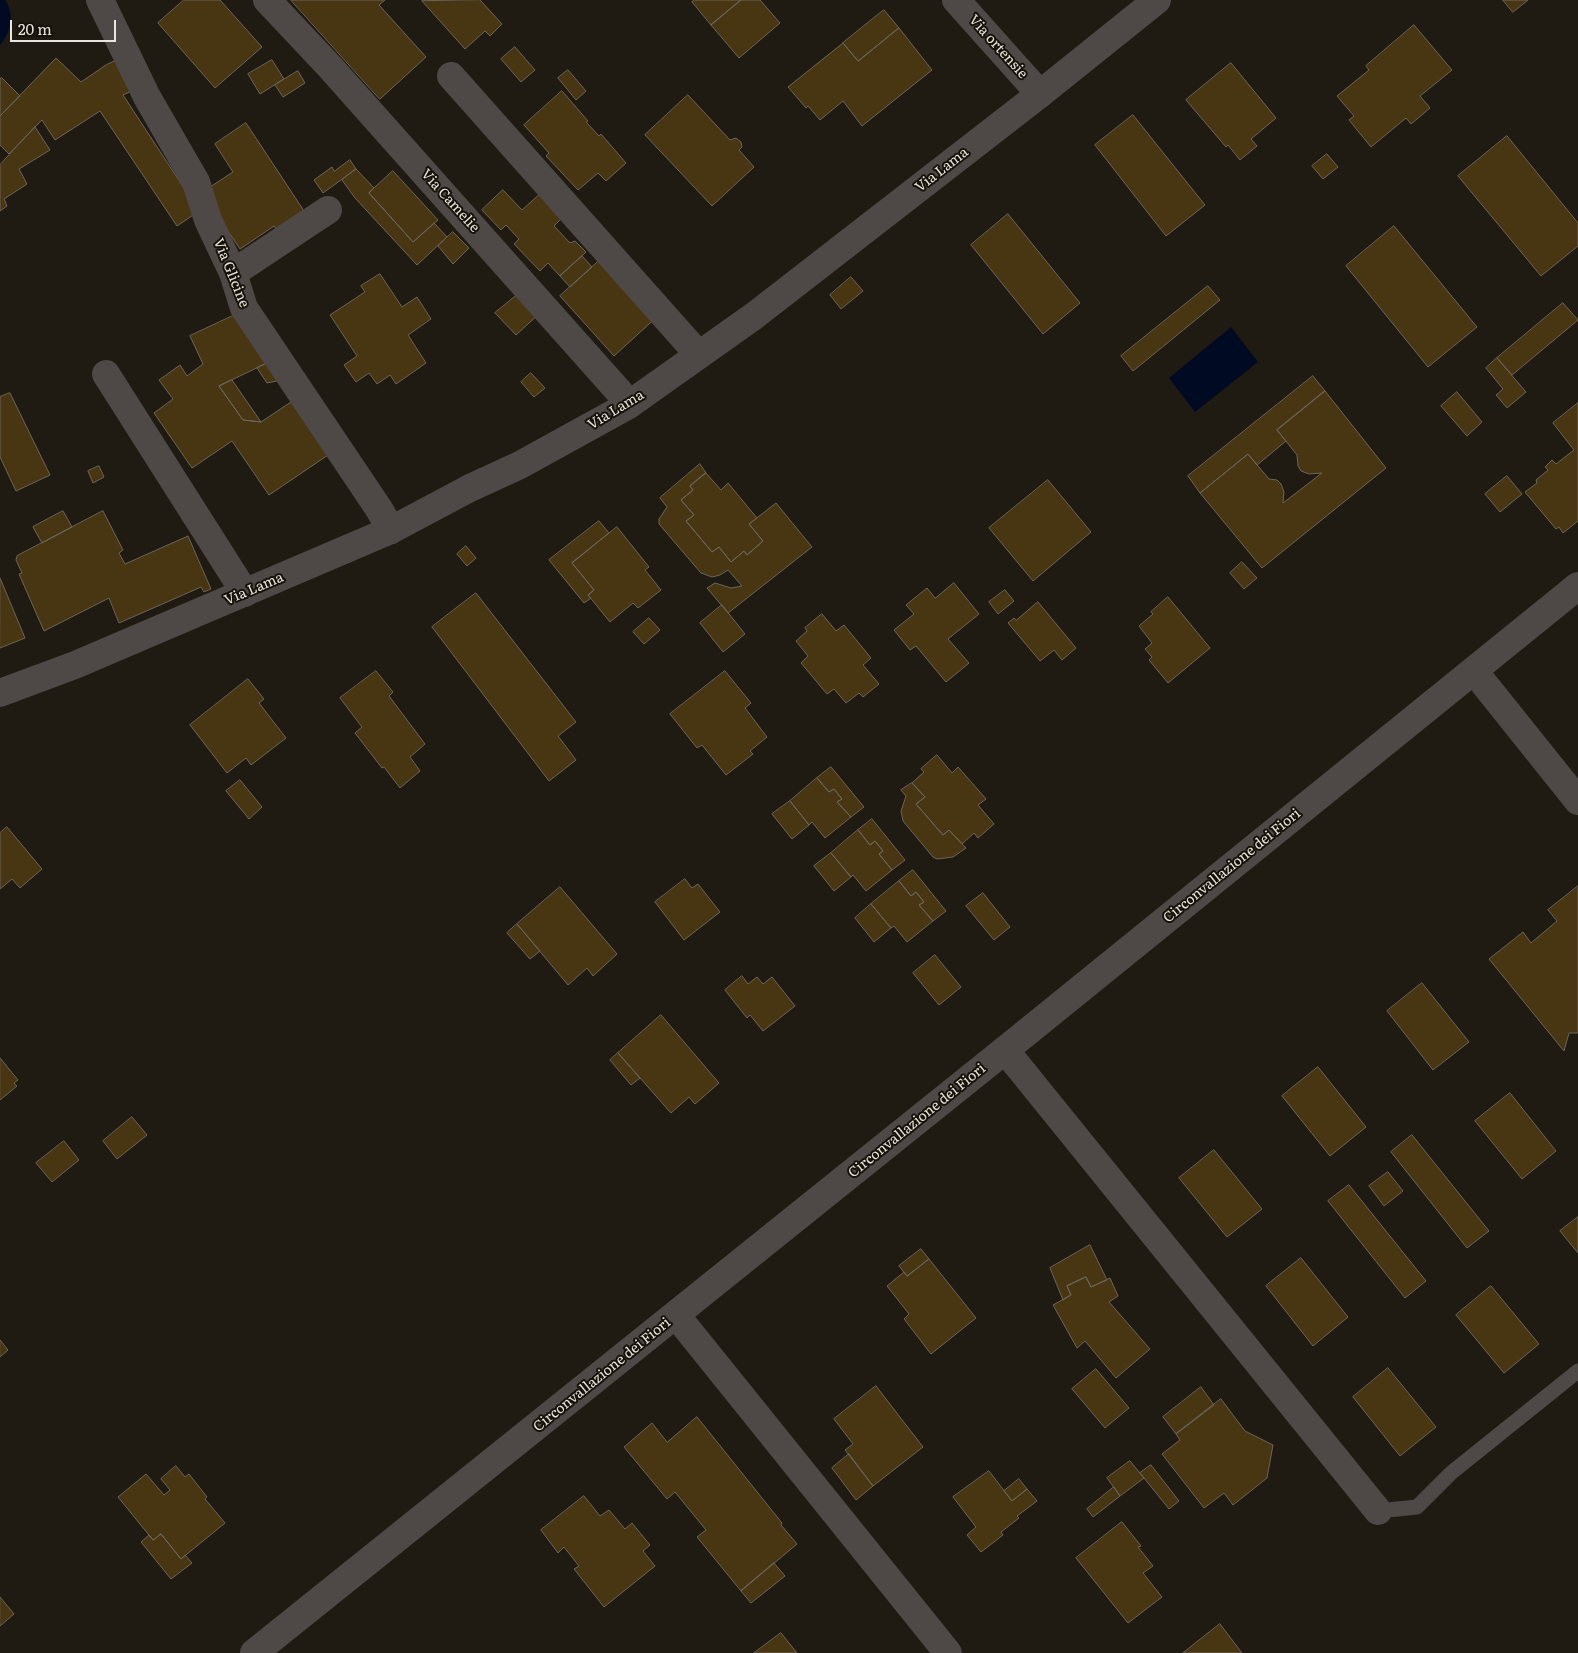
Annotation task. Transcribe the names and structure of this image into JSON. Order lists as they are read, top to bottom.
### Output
{
  "streets": {
    "street": [
      "Via ortensie",
      "Via Lama",
      "Via Camelie",
      "Via Glicine",
      "Circonvallazione dei Fiori"
    ]
  },
  "crossings": [
    ["Via ortensie", "Via Lama"],
    ["Via Lama", "Via Camelie"],
    ["Via Lama", "Via Glicine"]
  ],
  "scale_bar": "20 m"
}
